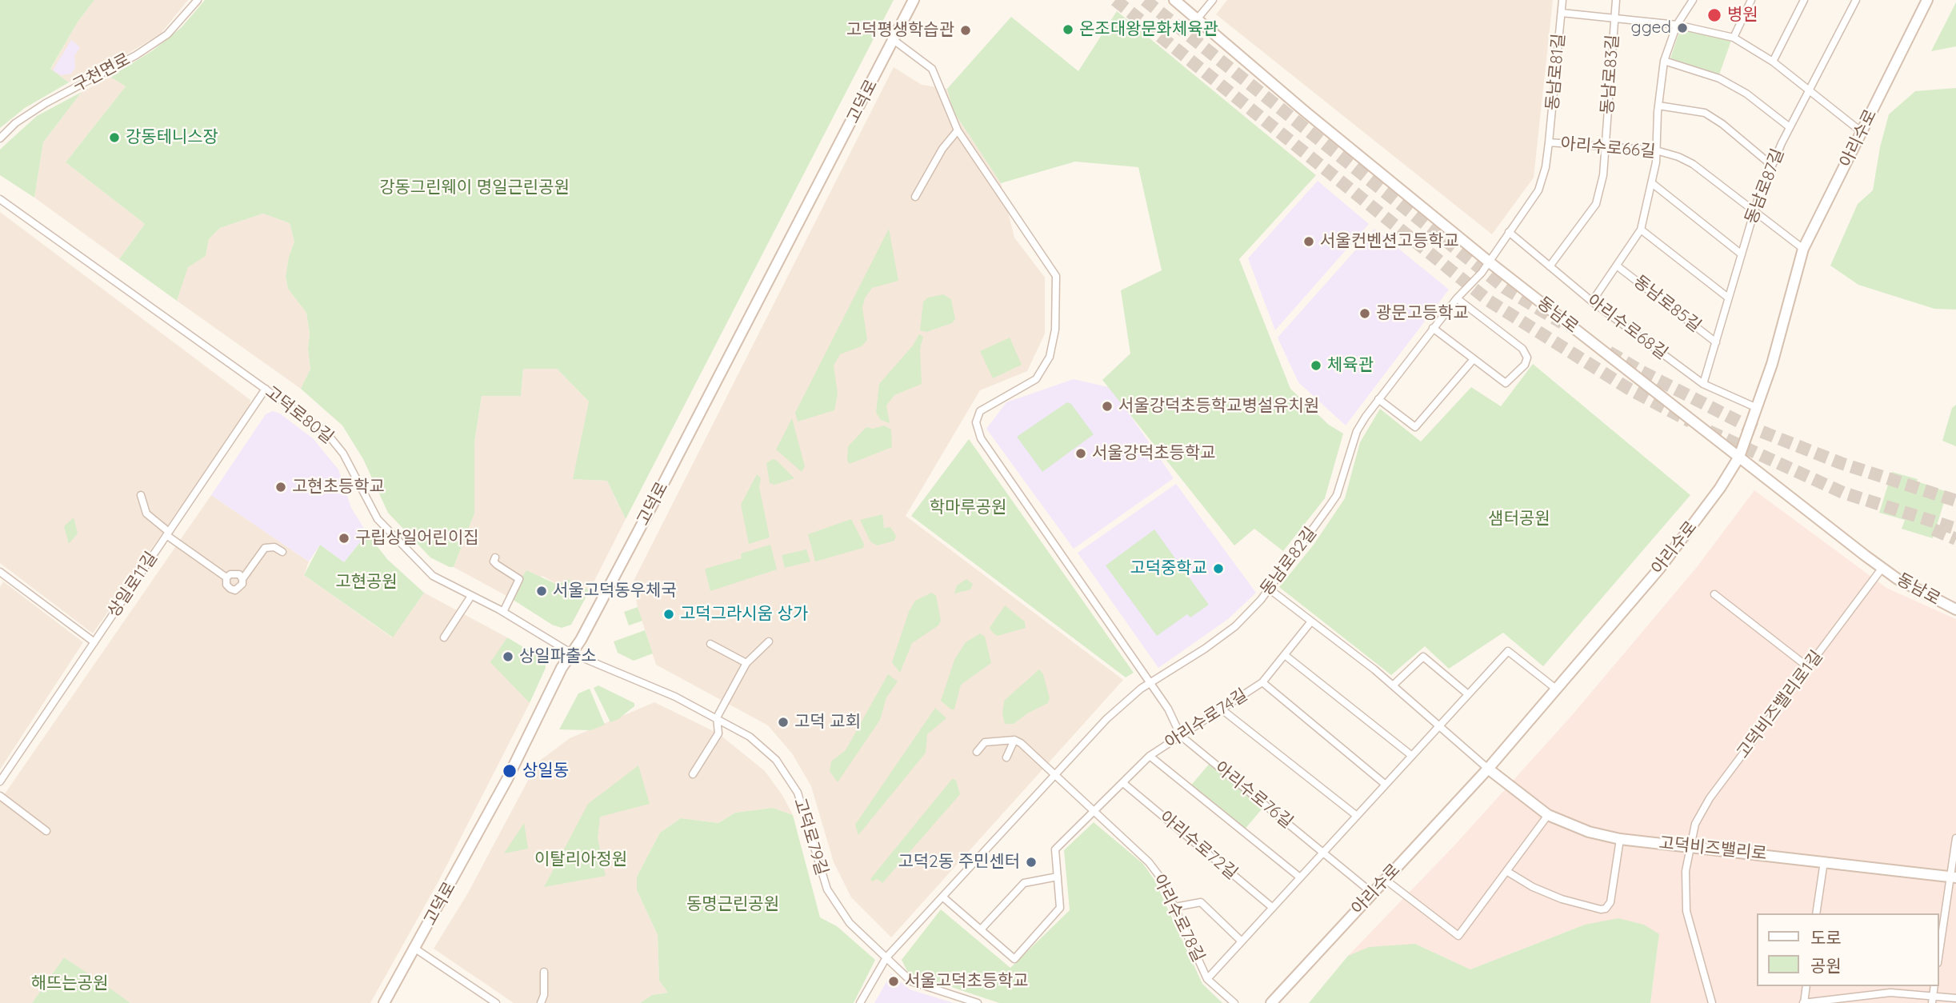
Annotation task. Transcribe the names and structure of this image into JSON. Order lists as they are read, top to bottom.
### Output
{
  "streets": {
    "main road": [
      "고덕로",
      "아리수로",
      "동남로",
      "고덕비즈밸리로"
    ],
    "street": [
      "동남로81길",
      "구천면로",
      "동남로83길",
      "아리수로66길",
      "동남로87길",
      "동남로85길",
      "아리수로68길",
      "고덕로80길",
      "동남로82길",
      "상일로11길",
      "고덕비즈밸리로1길",
      "아리수로74길",
      "아리수로76길",
      "고덕로79길",
      "아리수로72길",
      "아리수로78길"
    ]
  },
  "crossings": [
    ["동남로81길", "아리수로66길"],
    ["동남로81길", "동남로"],
    ["동남로81길", "아리수로68길"],
    ["동남로81길", "동남로82길"],
    ["동남로83길", "아리수로66길"],
    ["동남로83길", "아리수로68길"],
    ["고덕로", "고덕로80길"],
    ["고덕로", "고덕로79길"],
    ["아리수로", "아리수로66길"],
    ["아리수로", "동남로"],
    ["아리수로", "아리수로68길"],
    ["아리수로", "아리수로76길"],
    ["아리수로", "고덕비즈밸리로"],
    ["아리수로66길", "동남로87길"],
    ["아리수로66길", "동남로85길"],
    ["동남로87길", "동남로85길"],
    ["동남로87길", "아리수로68길"],
    ["동남로85길", "아리수로68길"],
    ["동남로", "동남로82길"],
    ["동남로", "고덕비즈밸리로1길"],
    ["고덕로80길", "상일로11길"],
    ["고덕로80길", "고덕로79길"],
    ["동남로82길", "아리수로76길"],
    ["동남로82길", "고덕로79길"],
    ["동남로82길", "아리수로78길"],
    ["고덕비즈밸리로1길", "고덕비즈밸리로"],
    ["아리수로74길", "아리수로76길"],
    ["아리수로74길", "아리수로72길"],
    ["아리수로74길", "아리수로78길"]
  ],
  "parks": [
    "강동그린웨이 명일근린공원",
    "학마루공원",
    "샘터공원",
    "고현공원",
    "이탈리아정원",
    "동명근린공원",
    "해뜨는공원"
  ],
  "places": [
    "병원",
    "gged",
    "온조대왕문화체육관",
    "고덕평생학습관",
    "강동테니스장",
    "서울컨벤션고등학교",
    "광문고등학교",
    "체육관",
    "서울강덕초등학교병설유치원",
    "서울강덕초등학교",
    "고현초등학교",
    "구립상일어린이집",
    "고덕중학교",
    "서울고덕동우체국",
    "고덕그라시움 상가",
    "상일파출소",
    "고덕 교회",
    "상일동",
    "고덕2동 주민센터",
    "서울고덕초등학교"
  ],
  "legend": ["도로", "공원"]
}
